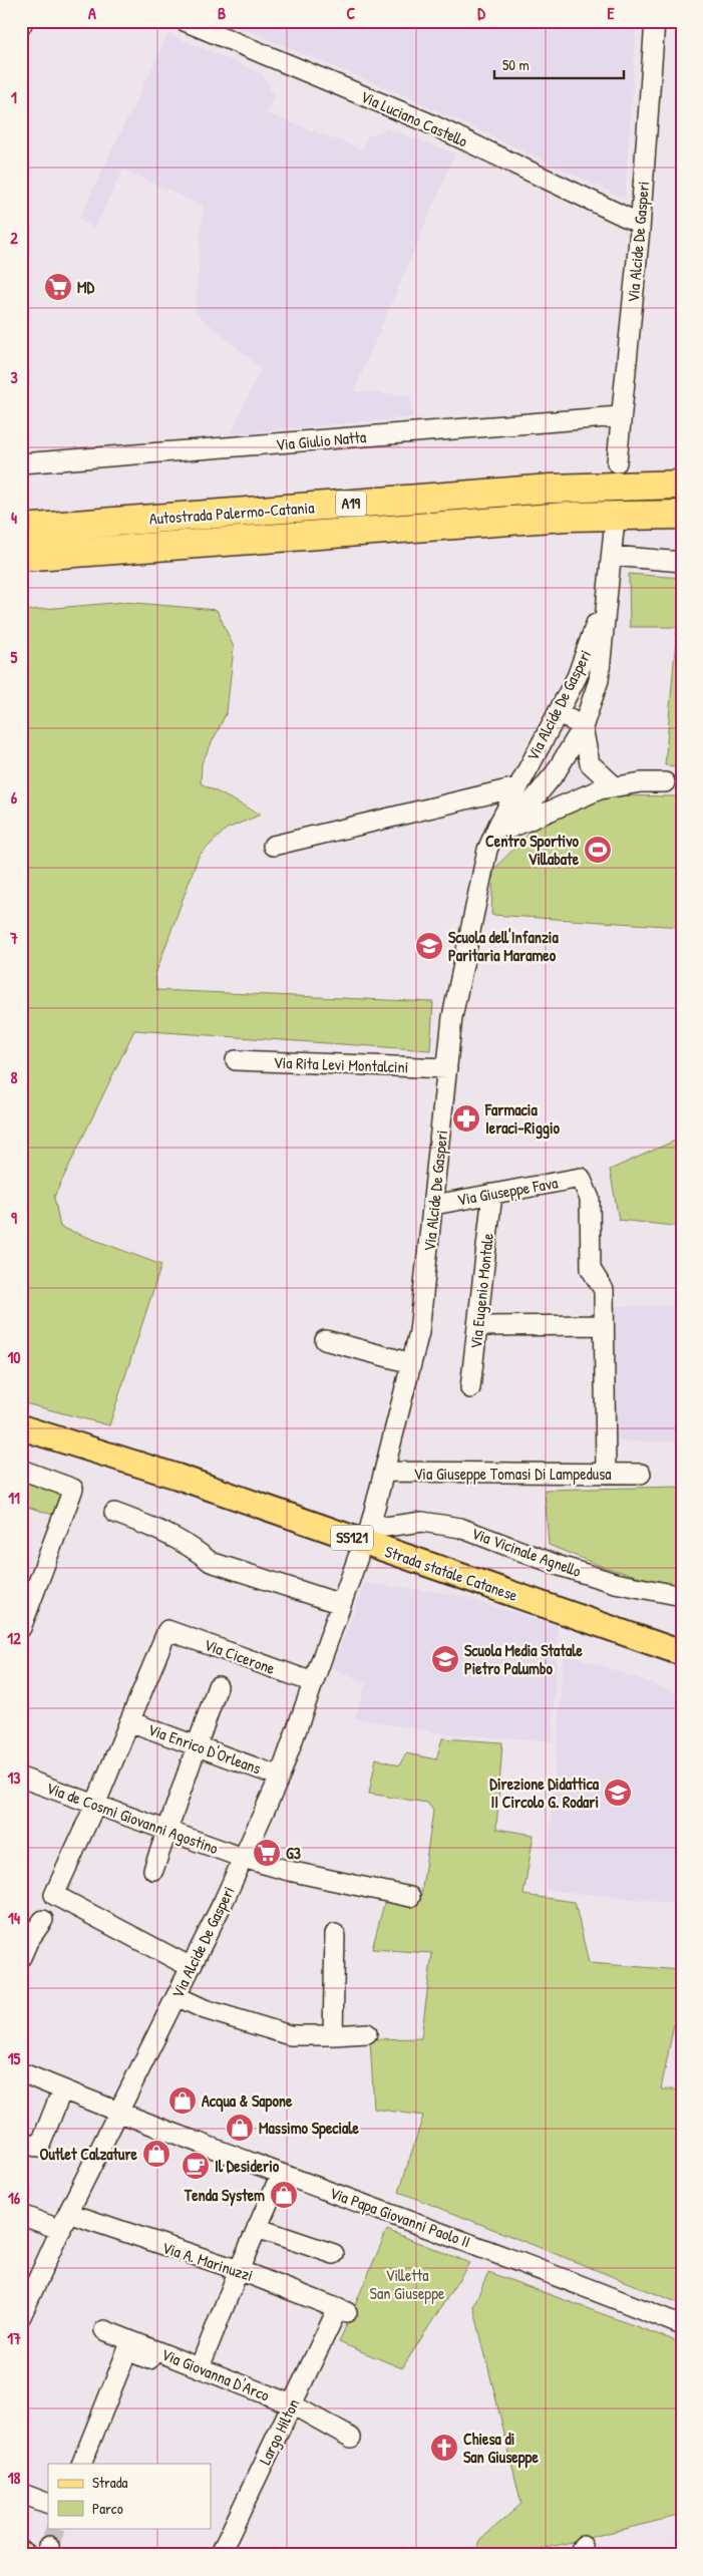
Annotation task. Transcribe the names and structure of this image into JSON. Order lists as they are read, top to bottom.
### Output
{
  "streets": {
    "highway": ["A19", "Autostrada Palermo-Catania"],
    "main road": ["SS121", "Strada statale Catanese"],
    "street": [
      "Via Luciano Castello",
      "Via Alcide De Gasperi",
      "Via Giulio Natta",
      "Via Rita Levi Montalcini",
      "Via Giuseppe Fava",
      "Via Eugenio Montale",
      "Via Giuseppe Tomasi Di Lampedusa",
      "Via Vicinale Agnello",
      "Via Cicerone",
      "Via Enrico D'Orleans",
      "Via de Cosmi Giovanni Agostino",
      "Via Papa Giovanni Paolo II",
      "Via A. Marinuzzi",
      "Via Giovanna D'Arco",
      "Largo Hilton"
    ]
  },
  "crossings": [
    ["Via Luciano Castello", "Via Alcide De Gasperi"],
    ["Via Alcide De Gasperi", "Via Giulio Natta"],
    ["Via Alcide De Gasperi", "Via Rita Levi Montalcini"],
    ["Via Alcide De Gasperi", "Via Giuseppe Fava"],
    ["Via Alcide De Gasperi", "Via Giuseppe Tomasi Di Lampedusa"],
    ["Via Alcide De Gasperi", "Via Vicinale Agnello"],
    ["Via Alcide De Gasperi", "Via Cicerone"],
    ["Via Alcide De Gasperi", "Via Enrico D'Orleans"],
    ["Via Alcide De Gasperi", "Via de Cosmi Giovanni Agostino"],
    ["Via Alcide De Gasperi", "Via Papa Giovanni Paolo II"],
    ["Via Alcide De Gasperi", "Via A. Marinuzzi"],
    ["Via Giuseppe Fava", "Via Eugenio Montale"],
    ["Via Cicerone", "Via Enrico D'Orleans"],
    ["Via Enrico D'Orleans", "Via de Cosmi Giovanni Agostino"],
    ["Via A. Marinuzzi", "Largo Hilton"],
    ["Via Giovanna D'Arco", "Largo Hilton"]
  ],
  "parks": ["Villetta San Giuseppe"],
  "places": {
    "supermarket": ["MD", "G3"],
    "sports": ["Centro Sportivo Villabate"],
    "school or university": ["Scuola dell'Infanzia Paritaria Marameo", "Scuola Media Statale Pietro Palumbo", "Direzione Didattica II Circolo G. Rodari"],
    "pharmacy": ["Farmacia Ieraci-Riggio"],
    "shop": [
      "Acqua & Sapone",
      "Massimo Speciale",
      "Outlet Calzature",
      "Tenda System"
    ],
    "cafe": ["Il Desiderio"],
    "church": ["Chiesa di San Giuseppe"]
  },
  "legend": ["Strada", "Parco"],
  "scale_bar": "50 m",
  "grid": {
    "columns": [
      "A",
      "B",
      "C",
      "D",
      "E"
    ],
    "rows": [
      "1",
      "2",
      "3",
      "4",
      "5",
      "6",
      "7",
      "8",
      "9",
      "10",
      "11",
      "12",
      "13",
      "14",
      "15",
      "16",
      "17",
      "18"
    ]
  }
}
